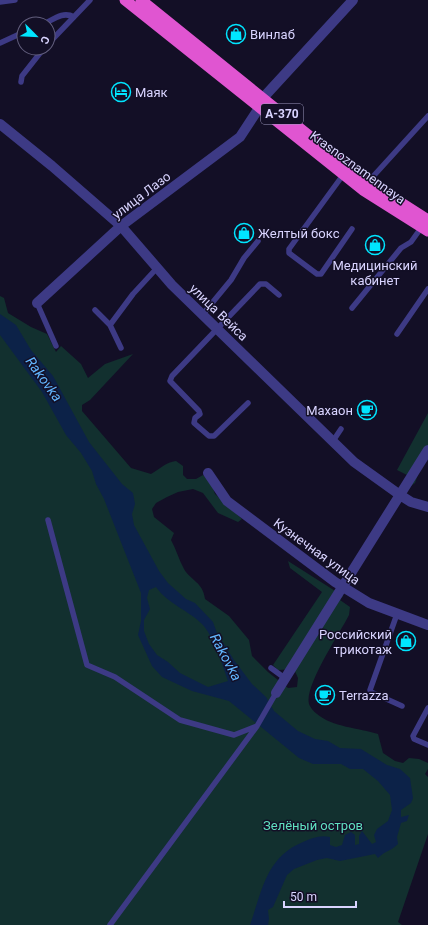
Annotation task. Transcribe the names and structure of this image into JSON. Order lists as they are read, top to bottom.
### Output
{
  "streets": {
    "highway": ["А-370", "Krasnoznamennaya"],
    "street": ["улица Лазо", "улица Вейса", "Кузнечная улица"]
  },
  "crossings": [
    ["А-370", "Krasnoznamennaya"],
    ["А-370", "улица Лазо"],
    ["Krasnoznamennaya", "улица Лазо"],
    ["улица Лазо", "улица Вейса"]
  ],
  "water": ["Rakovka"],
  "parks": ["Зелёный остров"],
  "places": {
    "shop": [
      "Винлаб",
      "Желтый бокс",
      "Медицинский кабинет",
      "Российский трикотаж"
    ],
    "hotel": ["Маяк"],
    "cafe": ["Махаон", "Terrazza"]
  },
  "scale_bar": "50 m",
  "north": "bottom right"
}
